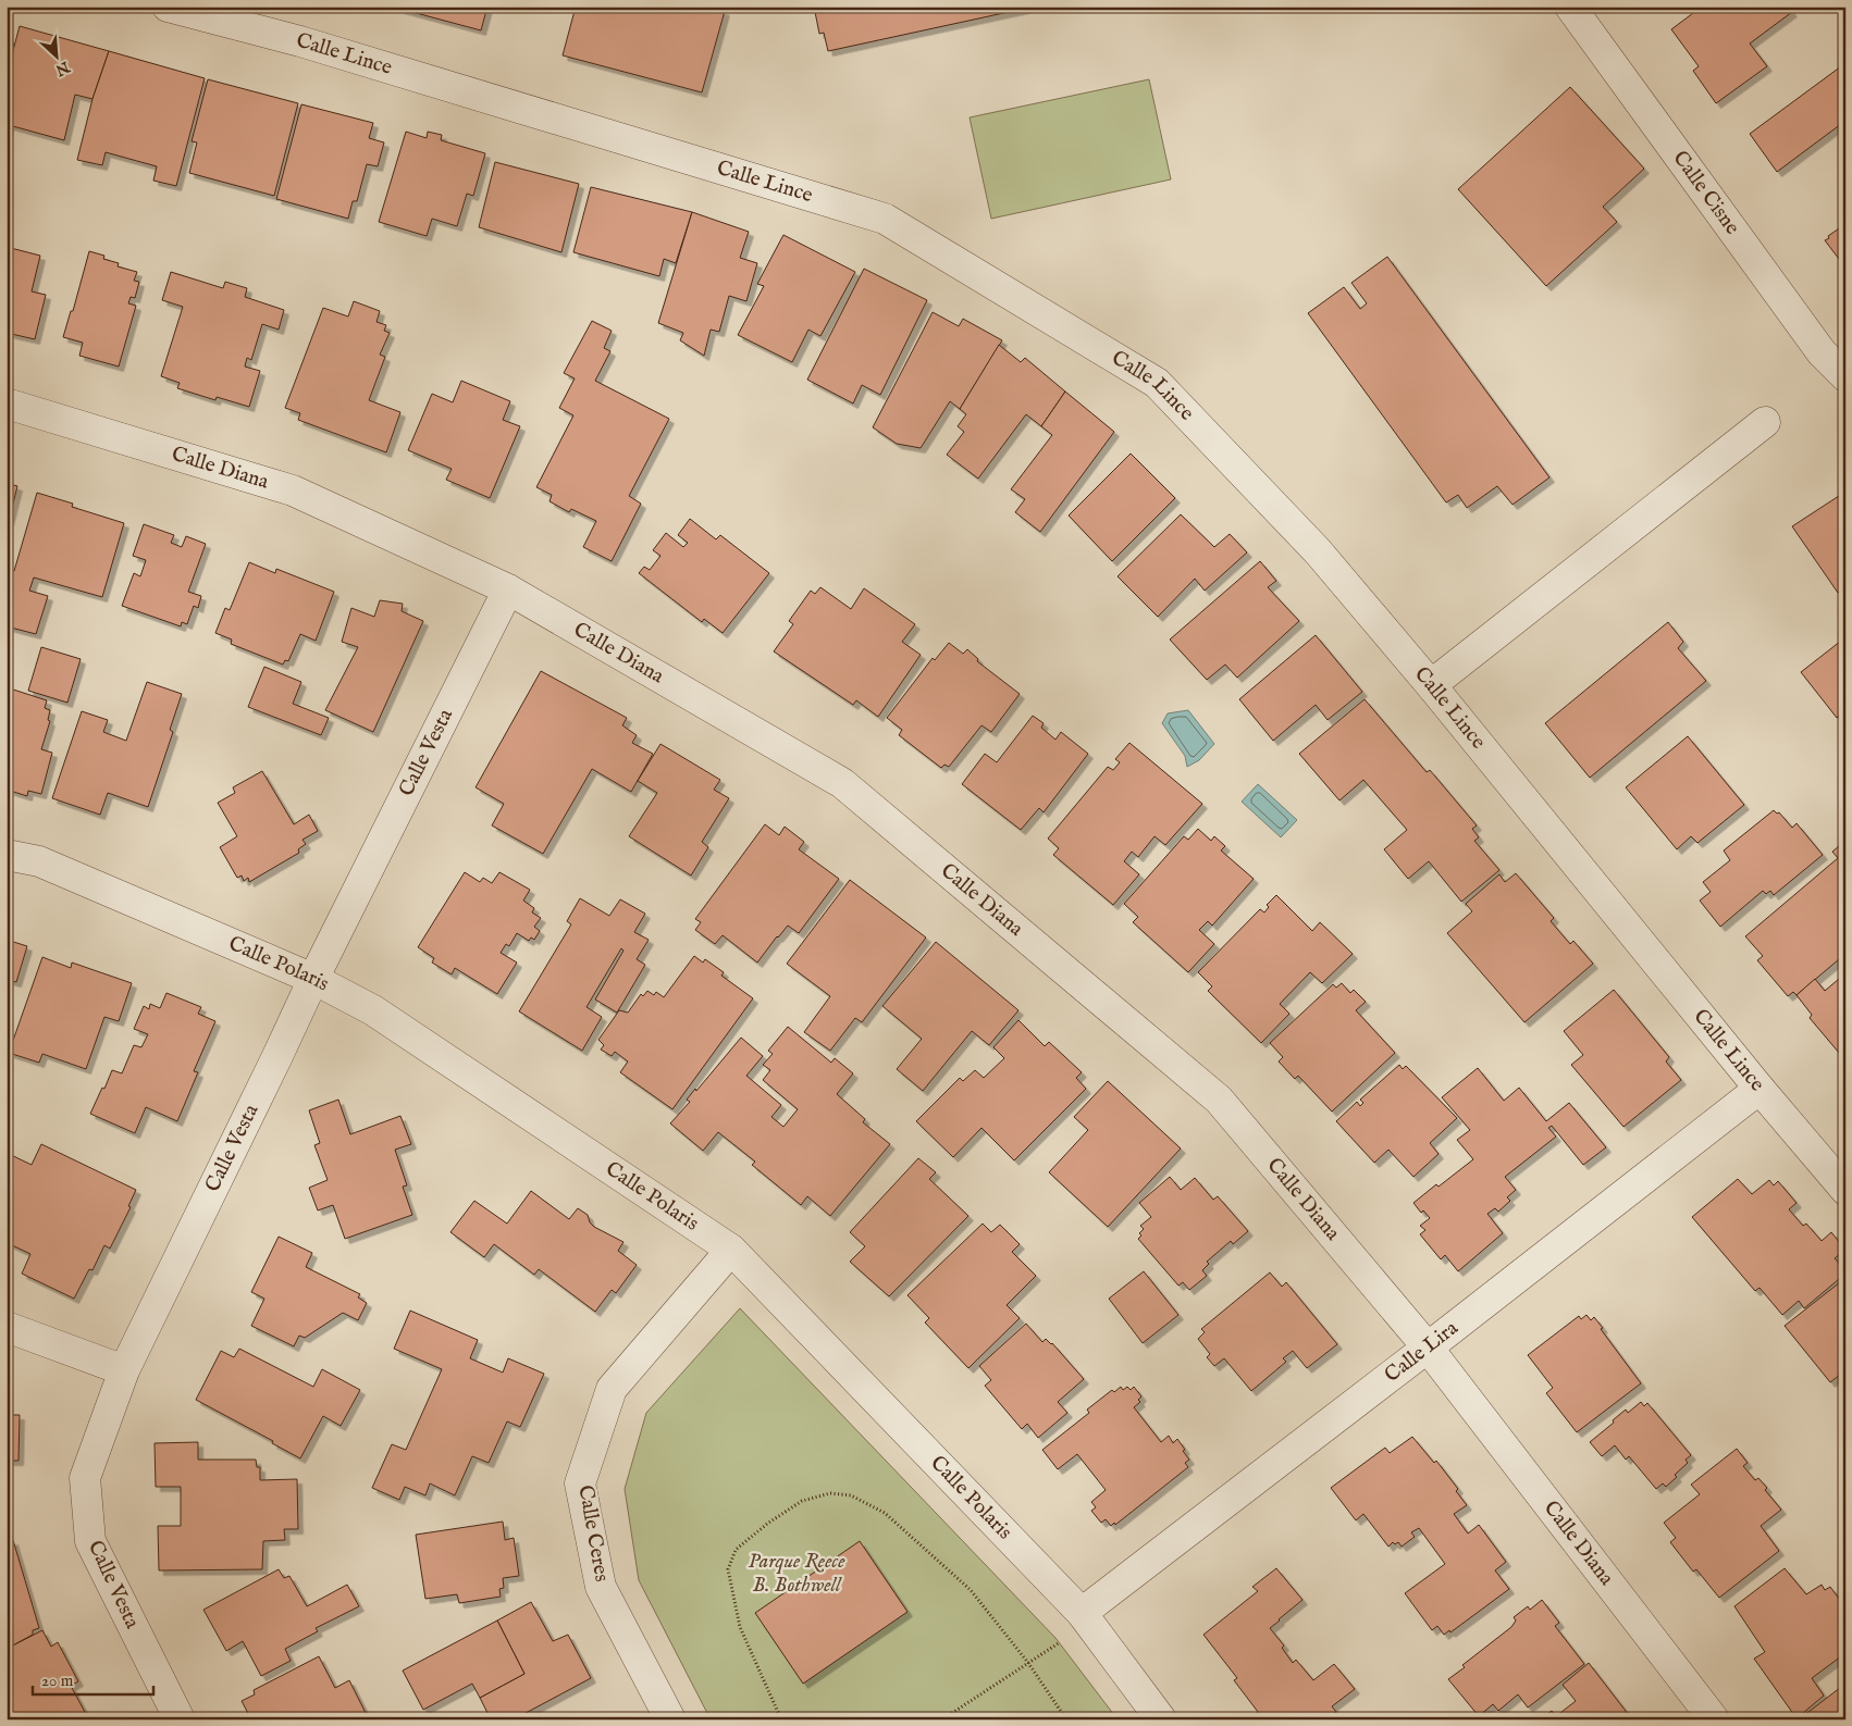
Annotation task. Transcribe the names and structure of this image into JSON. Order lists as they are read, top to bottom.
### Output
{
  "streets": {
    "street": [
      "Calle Lince",
      "Calle Cisne",
      "Calle Diana",
      "Calle Vesta",
      "Calle Polaris",
      "Calle Lira",
      "Calle Ceres"
    ]
  },
  "crossings": [
    ["Calle Lince", "Calle Lira"],
    ["Calle Diana", "Calle Vesta"],
    ["Calle Diana", "Calle Lira"],
    ["Calle Vesta", "Calle Polaris"],
    ["Calle Polaris", "Calle Lira"],
    ["Calle Polaris", "Calle Ceres"]
  ],
  "parks": ["Parque Reece B. Bothwell"],
  "scale_bar": "20 m",
  "north": "bottom right"
}
